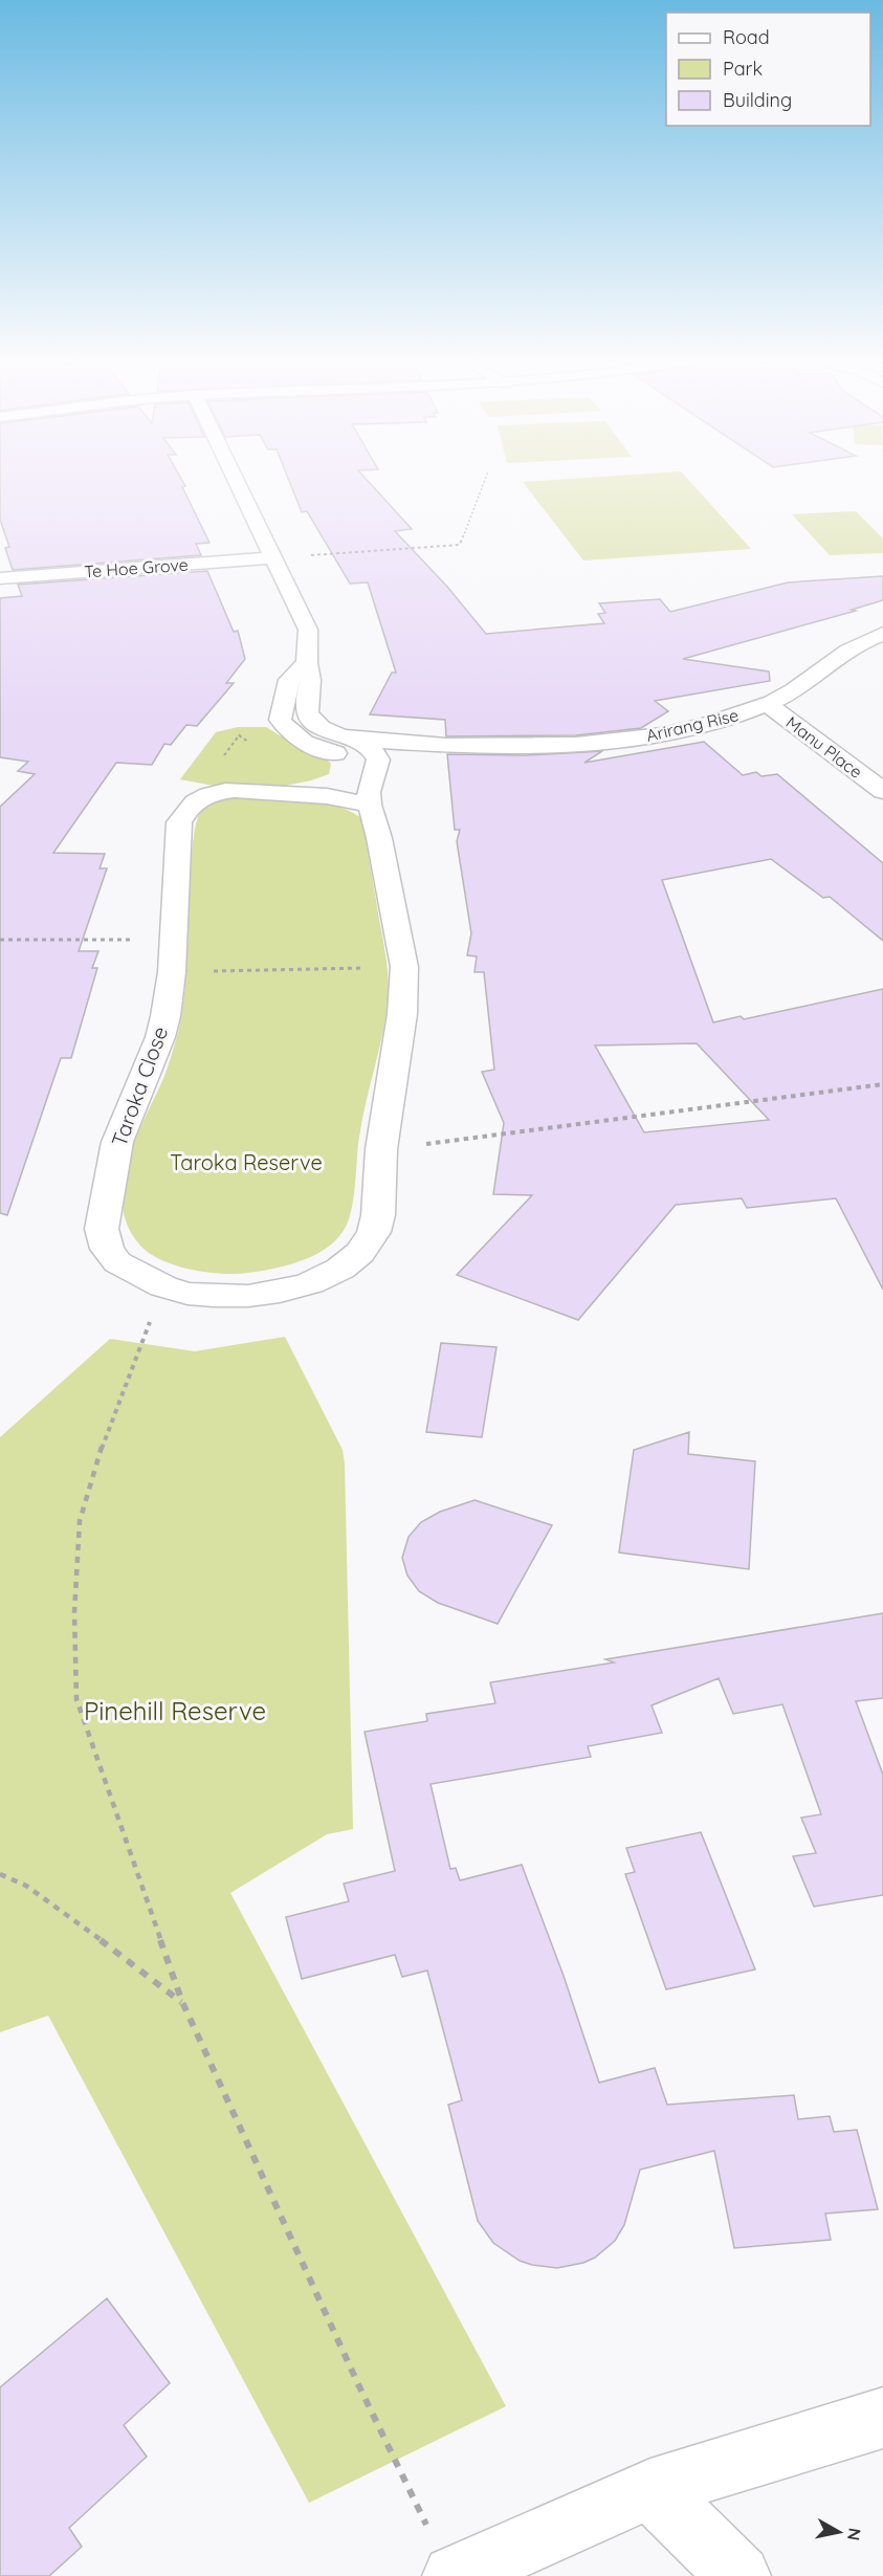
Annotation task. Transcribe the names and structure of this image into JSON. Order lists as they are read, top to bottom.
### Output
{
  "streets": {
    "street": [
      "Te Hoe Grove",
      "Arirang Rise",
      "Manu Place",
      "Taroka Close"
    ]
  },
  "crossings": [
    ["Te Hoe Grove", "Arirang Rise"],
    ["Arirang Rise", "Manu Place"],
    ["Arirang Rise", "Taroka Close"]
  ],
  "parks": ["Taroka Reserve", "Pinehill Reserve"],
  "legend": ["Road", "Park", "Building"],
  "north": "right"
}
